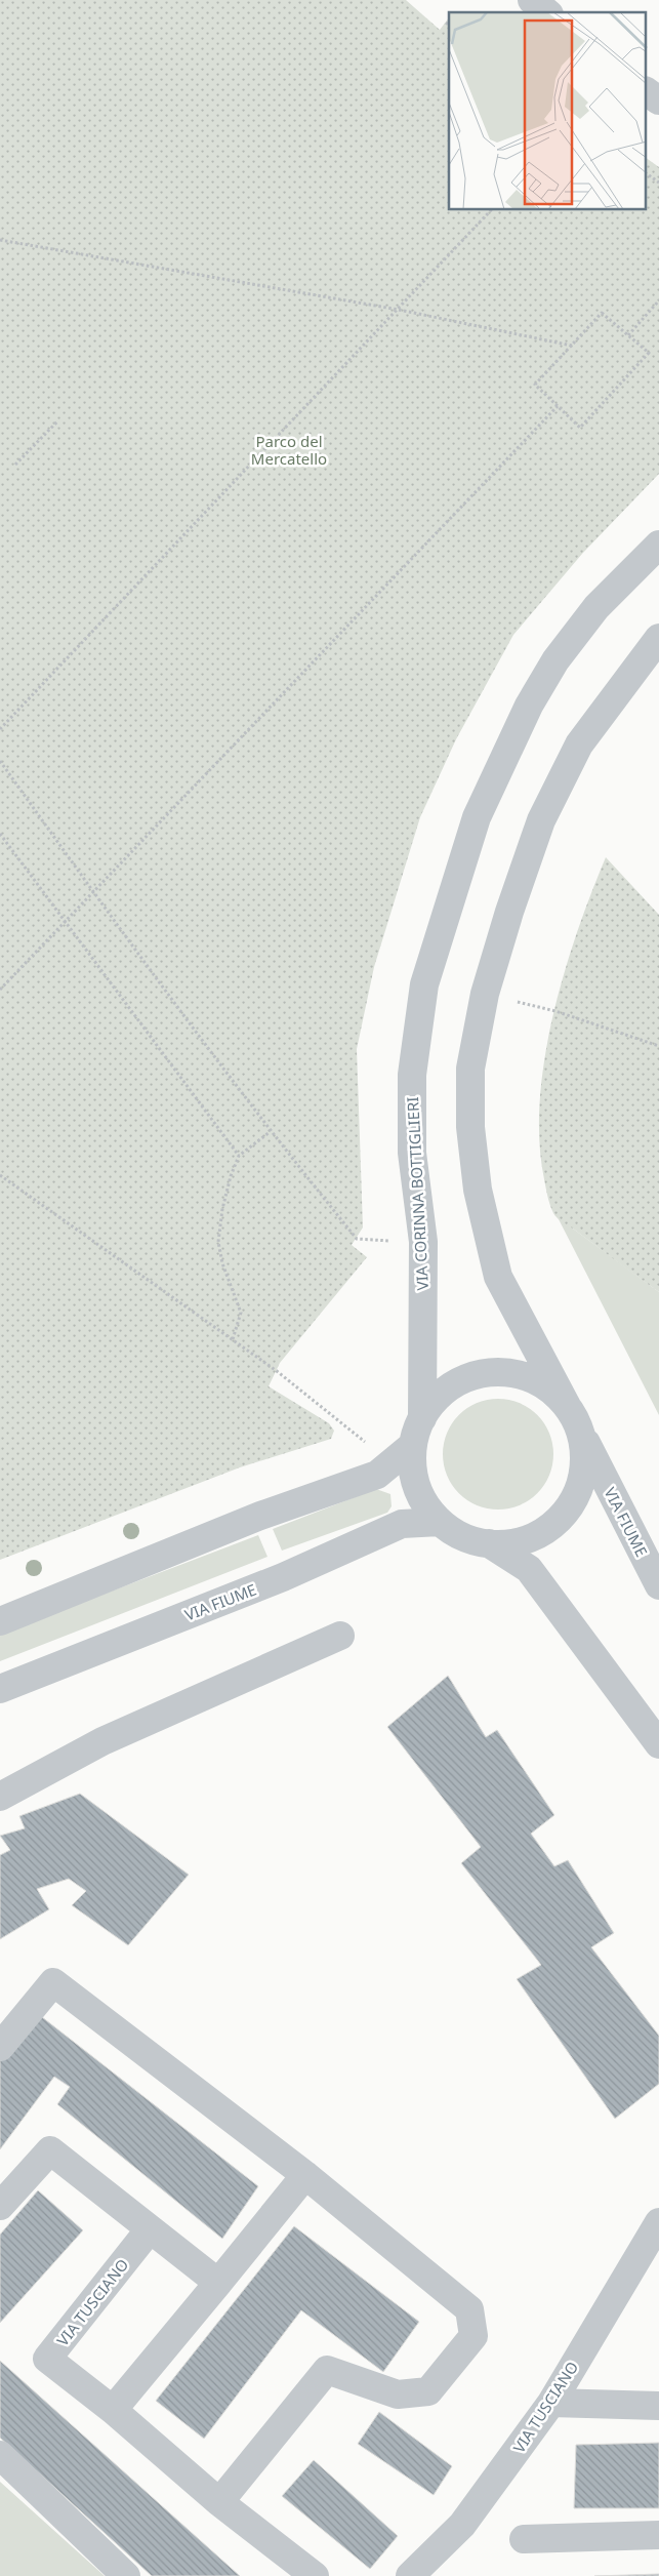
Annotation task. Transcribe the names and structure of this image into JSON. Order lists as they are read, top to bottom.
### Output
{
  "streets": {
    "street": ["VIA CORINNA BOTTIGLIERI", "VIA FIUME", "VIA TUSCIANO"]
  },
  "crossings": [
    ["VIA CORINNA BOTTIGLIERI", "VIA FIUME"]
  ],
  "parks": ["Parco del Mercatello"]
}
